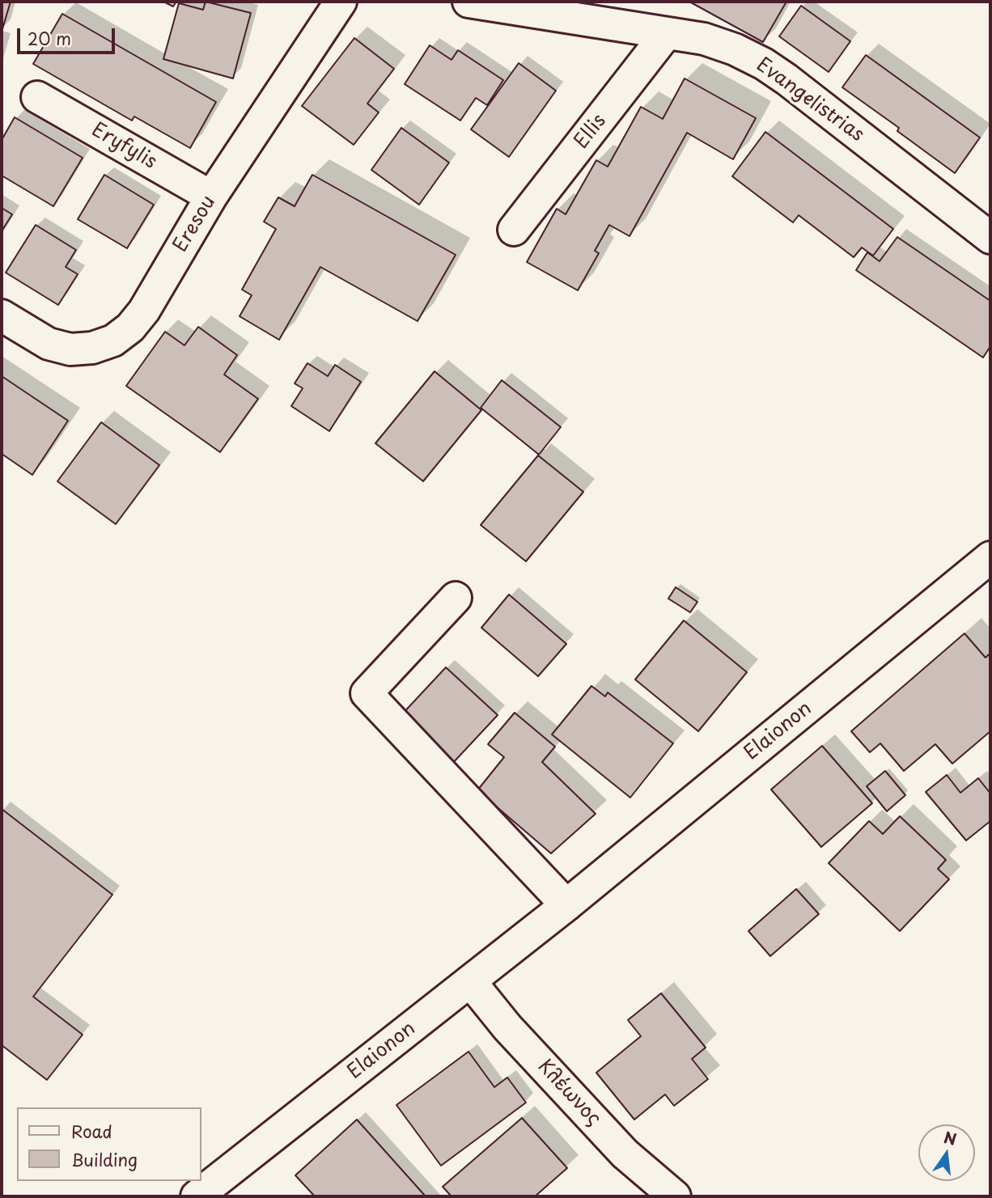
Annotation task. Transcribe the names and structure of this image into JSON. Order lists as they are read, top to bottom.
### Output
{
  "streets": {
    "street": [
      "Evangelistrias",
      "Ellis",
      "Eryfylis",
      "Eresou",
      "Elaionon",
      "Κλέωνος"
    ]
  },
  "crossings": [
    ["Evangelistrias", "Ellis"],
    ["Eryfylis", "Eresou"],
    ["Elaionon", "Κλέωνος"]
  ],
  "legend": ["Road", "Building"],
  "scale_bar": "20 m",
  "north": "top"
}
